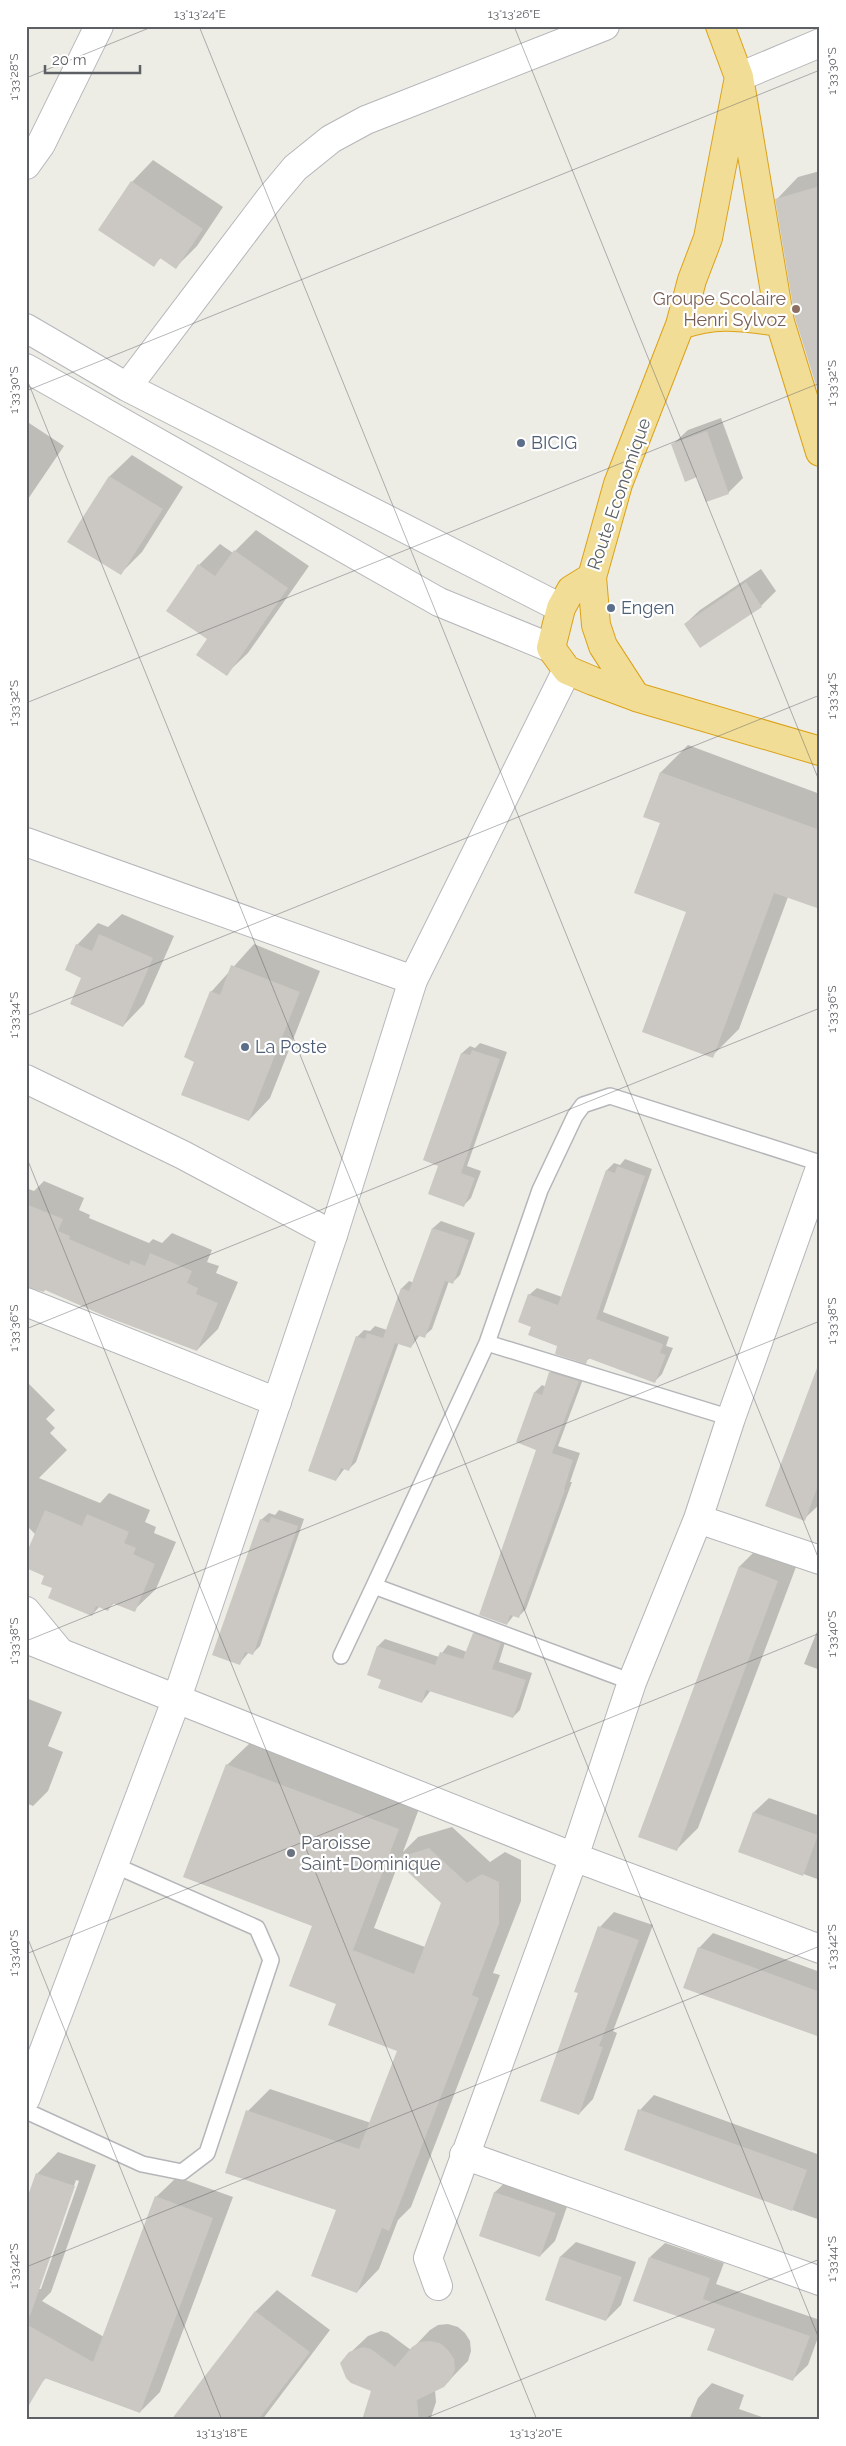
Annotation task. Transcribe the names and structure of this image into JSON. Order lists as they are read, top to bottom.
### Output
{
  "streets": {
    "highway": ["Route Economique"]
  },
  "places": [
    "Groupe Scolaire Henri Sylvoz",
    "BICIG",
    "Engen",
    "La Poste",
    "Paroisse Saint-Dominique"
  ],
  "scale_bar": "20 m",
  "coordinates": [
    "13°13'24\"E",
    "13°13'26\"E",
    "1°33'30\"S",
    "1°33'28\"S",
    "1°33'32\"S",
    "1°33'34\"S",
    "1°33'36\"S",
    "1°33'38\"S",
    "1°33'40\"S",
    "1°33'42\"S",
    "1°33'44\"S",
    "13°13'18\"E",
    "13°13'20\"E"
  ]
}
